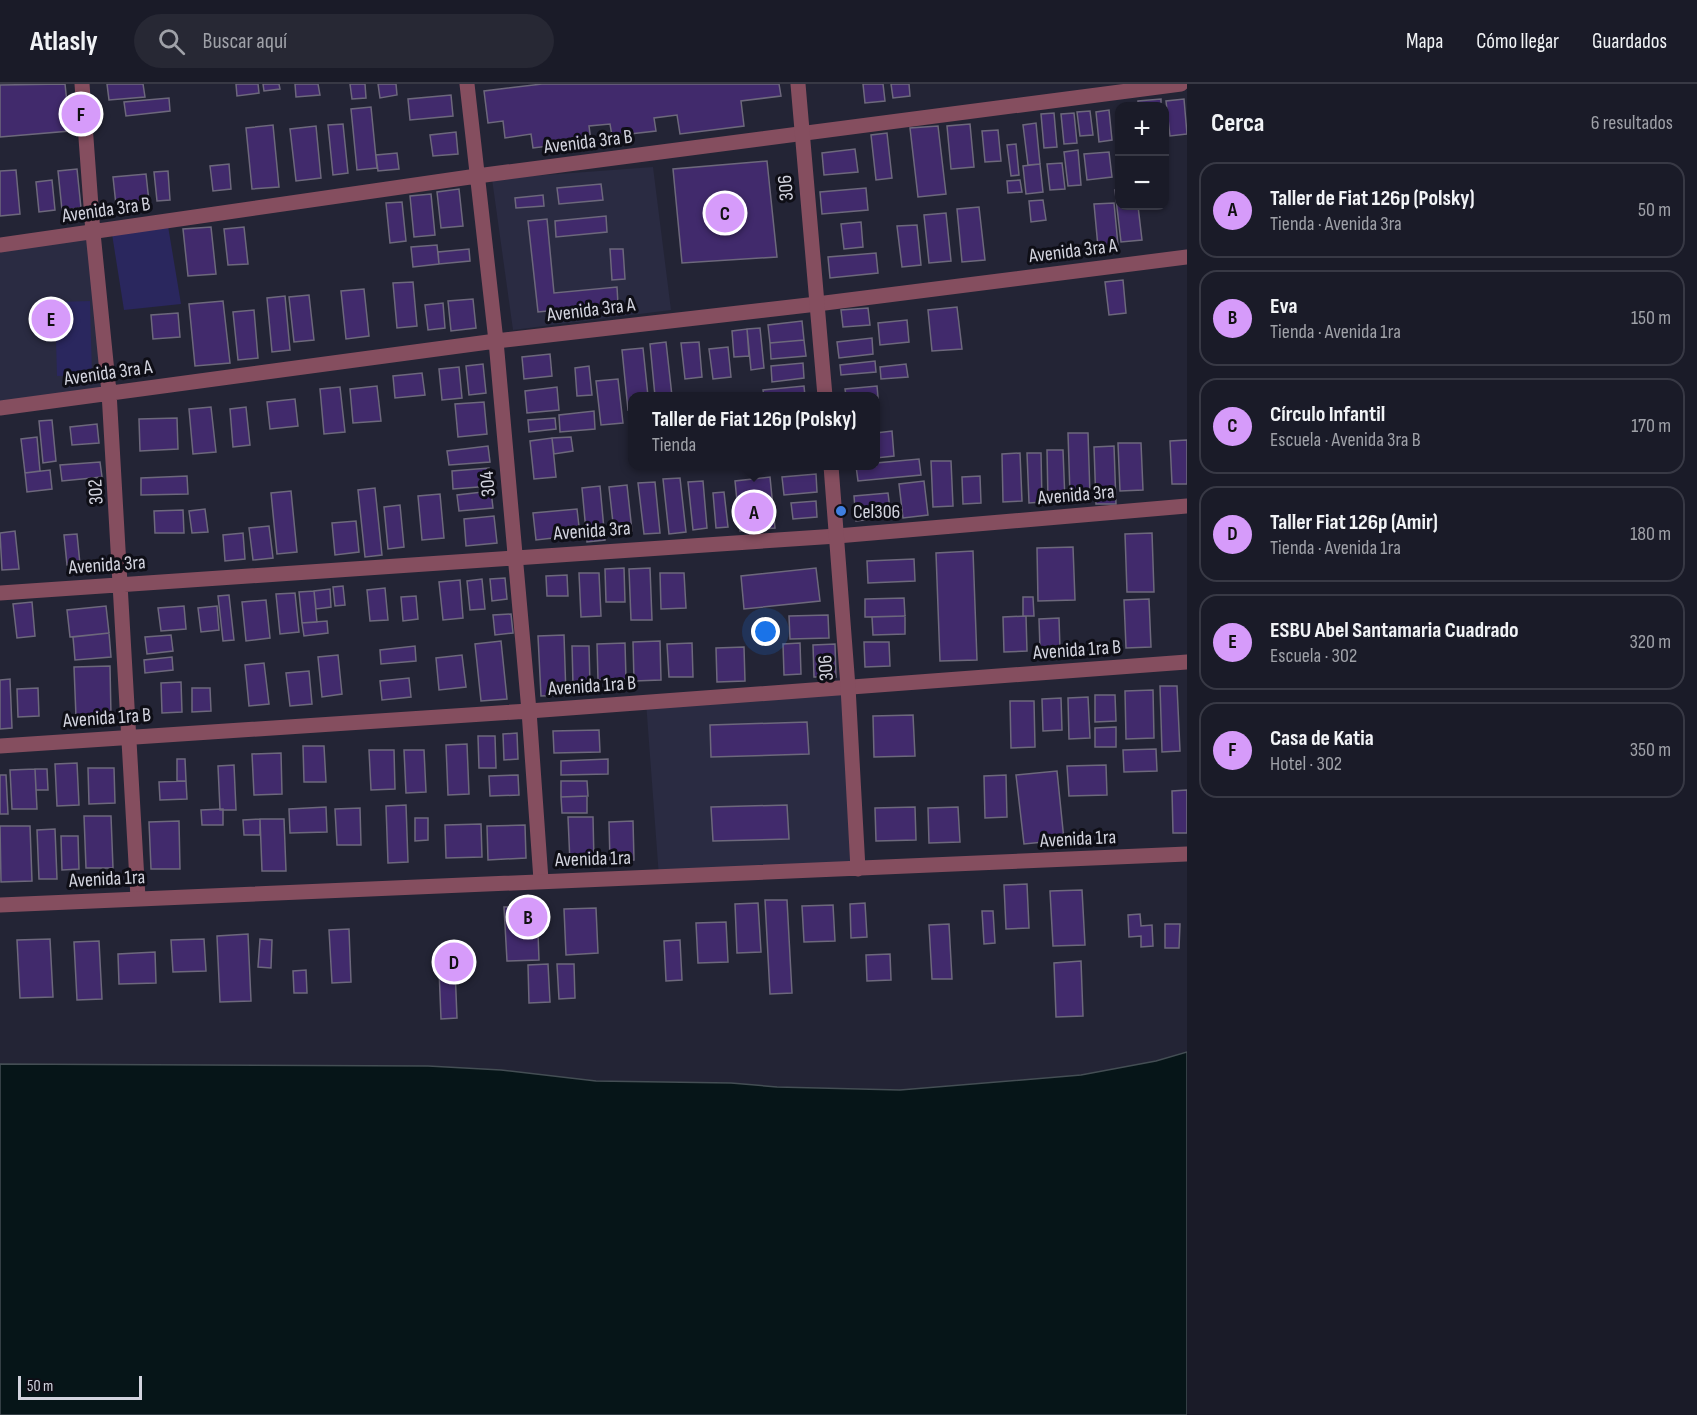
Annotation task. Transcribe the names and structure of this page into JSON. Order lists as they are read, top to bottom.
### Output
{
  "streets": {
    "street": [
      "Avenida 3ra B",
      "306",
      "Avenida 3ra A",
      "304",
      "302",
      "Avenida 3ra",
      "Avenida 1ra B",
      "Avenida 1ra"
    ]
  },
  "crossings": [
    ["Avenida 3ra B", "306"],
    ["Avenida 3ra B", "304"],
    ["Avenida 3ra B", "302"],
    ["306", "Avenida 3ra A"],
    ["306", "Avenida 3ra"],
    ["306", "Avenida 1ra B"],
    ["306", "Avenida 1ra"],
    ["Avenida 3ra A", "304"],
    ["Avenida 3ra A", "302"],
    ["304", "Avenida 3ra"],
    ["304", "Avenida 1ra B"],
    ["304", "Avenida 1ra"],
    ["302", "Avenida 3ra"],
    ["302", "Avenida 1ra B"],
    ["302", "Avenida 1ra"]
  ],
  "places": ["Cel306"],
  "scale_bar": "50 m",
  "page": {
    "header": "Atlasly",
    "search": "Buscar aquí",
    "nav": ["Mapa", "Cómo llegar", "Guardados"],
    "heading": ["Cerca", "6 resultados"],
    "pins": [
      "F",
      "C",
      "E",
      "A",
      "B",
      "D"
    ],
    "map_buttons": ["+", "−"],
    "list": [
      {
        "mark": "A",
        "name": "Taller de Fiat 126p (Polsky)",
        "note": "Tienda · Avenida 3ra",
        "value": "50 m"
      },
      {
        "mark": "B",
        "name": "Eva",
        "note": "Tienda · Avenida 1ra",
        "value": "150 m"
      },
      {
        "mark": "C",
        "name": "Círculo Infantil",
        "note": "Escuela · Avenida 3ra B",
        "value": "170 m"
      },
      {
        "mark": "D",
        "name": "Taller Fiat 126p (Amir)",
        "note": "Tienda · Avenida 1ra",
        "value": "180 m"
      },
      {
        "mark": "E",
        "name": "ESBU Abel Santamaria Cuadrado",
        "note": "Escuela · 302",
        "value": "320 m"
      },
      {
        "mark": "F",
        "name": "Casa de Katia",
        "note": "Hotel · 302",
        "value": "350 m"
      }
    ],
    "popup": ["Taller de Fiat 126p (Polsky)", "Tienda"],
    "scale": "50 m"
  }
}
